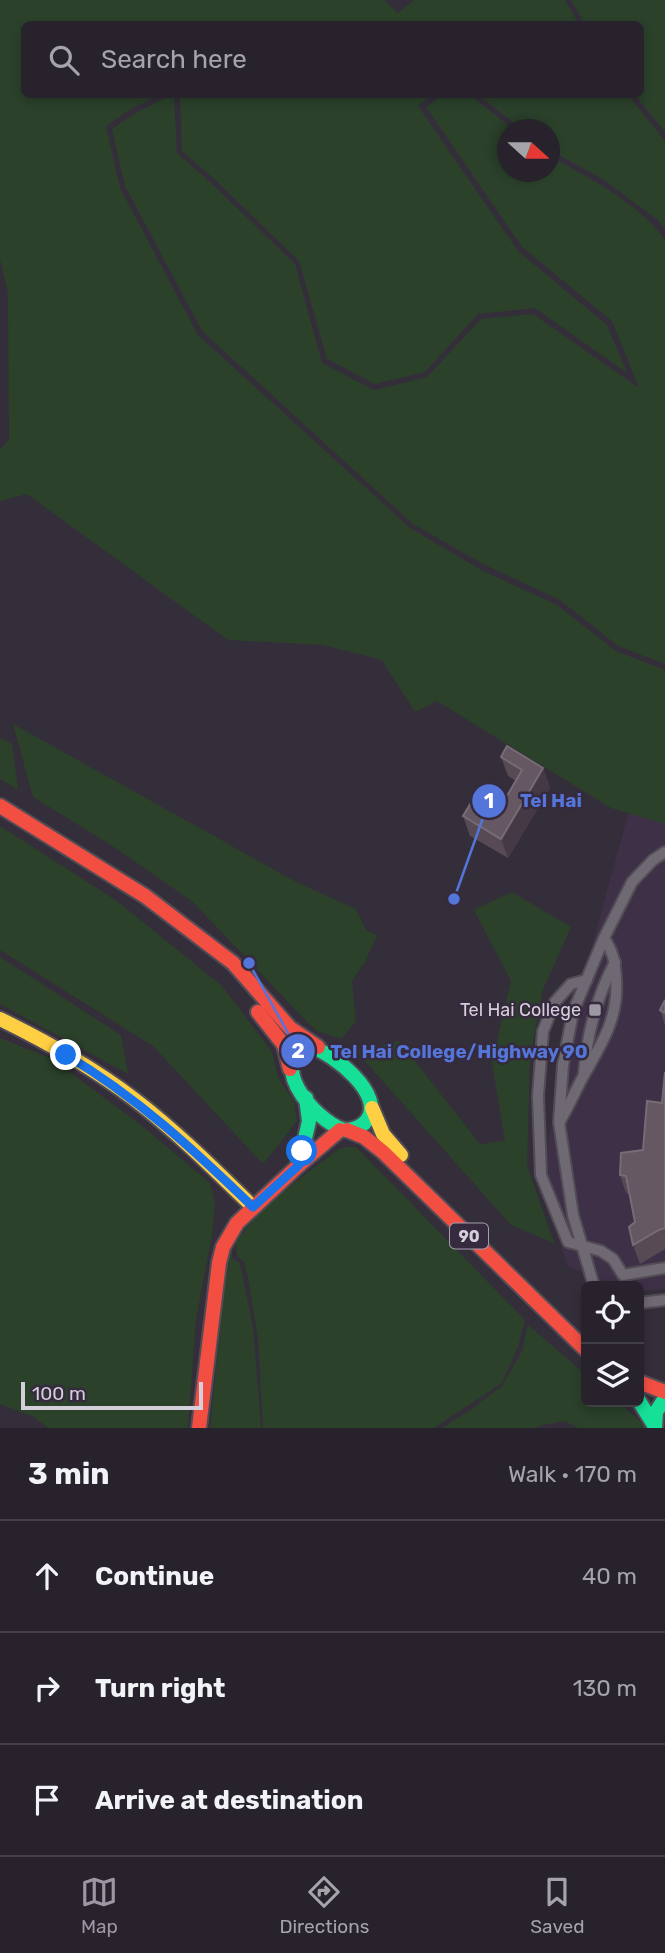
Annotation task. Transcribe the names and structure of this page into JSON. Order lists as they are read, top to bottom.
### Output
{
  "streets": {
    "main road": ["90"]
  },
  "places": {
    "other": ["Tel Hai", "Tel Hai College/Highway 90"],
    "transit": ["Tel Hai College"]
  },
  "scale_bar": "100 m",
  "north": "right",
  "page": {
    "search": "Search here",
    "scale": "100 m",
    "heading": ["3 min", "Walk · 170 m"],
    "list": [
      ["Continue", "40 m"],
      ["Turn right", "130 m"],
      "Arrive at destination"
    ],
    "nav": ["Map", "Directions", "Saved"]
  }
}
